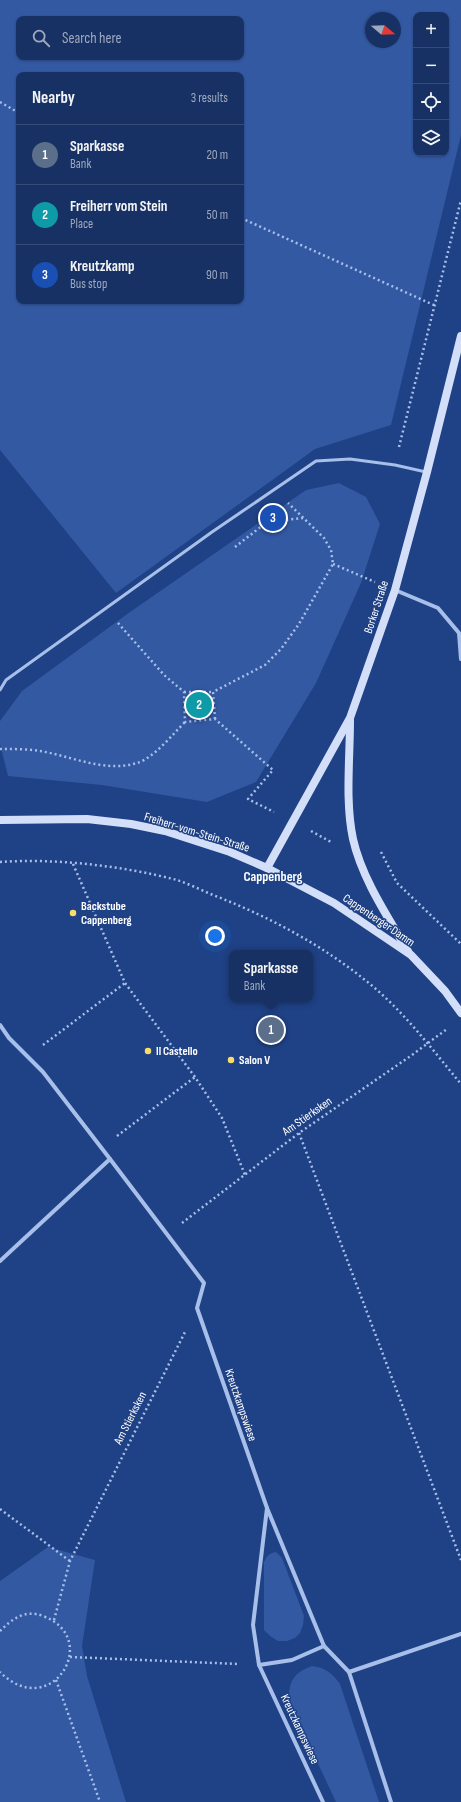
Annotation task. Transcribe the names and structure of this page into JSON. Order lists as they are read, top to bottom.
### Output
{
  "streets": {
    "street": [
      "Borker Straße",
      "Freiherr-vom-Stein-Straße",
      "Cappenberger Damm",
      "Kreutzkampswiese"
    ],
    "path": ["Am Stierksken"]
  },
  "crossings": [
    ["Borker Straße", "Freiherr-vom-Stein-Straße"],
    ["Borker Straße", "Cappenberger Damm"],
    ["Freiherr-vom-Stein-Straße", "Cappenberger Damm"],
    ["Am Stierksken", "Kreutzkampswiese"]
  ],
  "districts": ["Cappenberg"],
  "places": ["Backstube Cappenberg", "Il Castello", "Salon V"],
  "north": "right",
  "page": {
    "map_buttons": ["+", "−"],
    "search": "Search here",
    "heading": ["Nearby", "3 results"],
    "list": [
      {
        "mark": "1",
        "name": "Sparkasse",
        "note": "Bank",
        "value": "20 m"
      },
      {
        "mark": "2",
        "name": "Freiherr vom Stein",
        "note": "Place",
        "value": "50 m"
      },
      {
        "mark": "3",
        "name": "Kreutzkamp",
        "note": "Bus stop",
        "value": "90 m"
      }
    ],
    "pins": ["3", "2", "1"],
    "popup": ["Sparkasse", "Bank"]
  }
}
